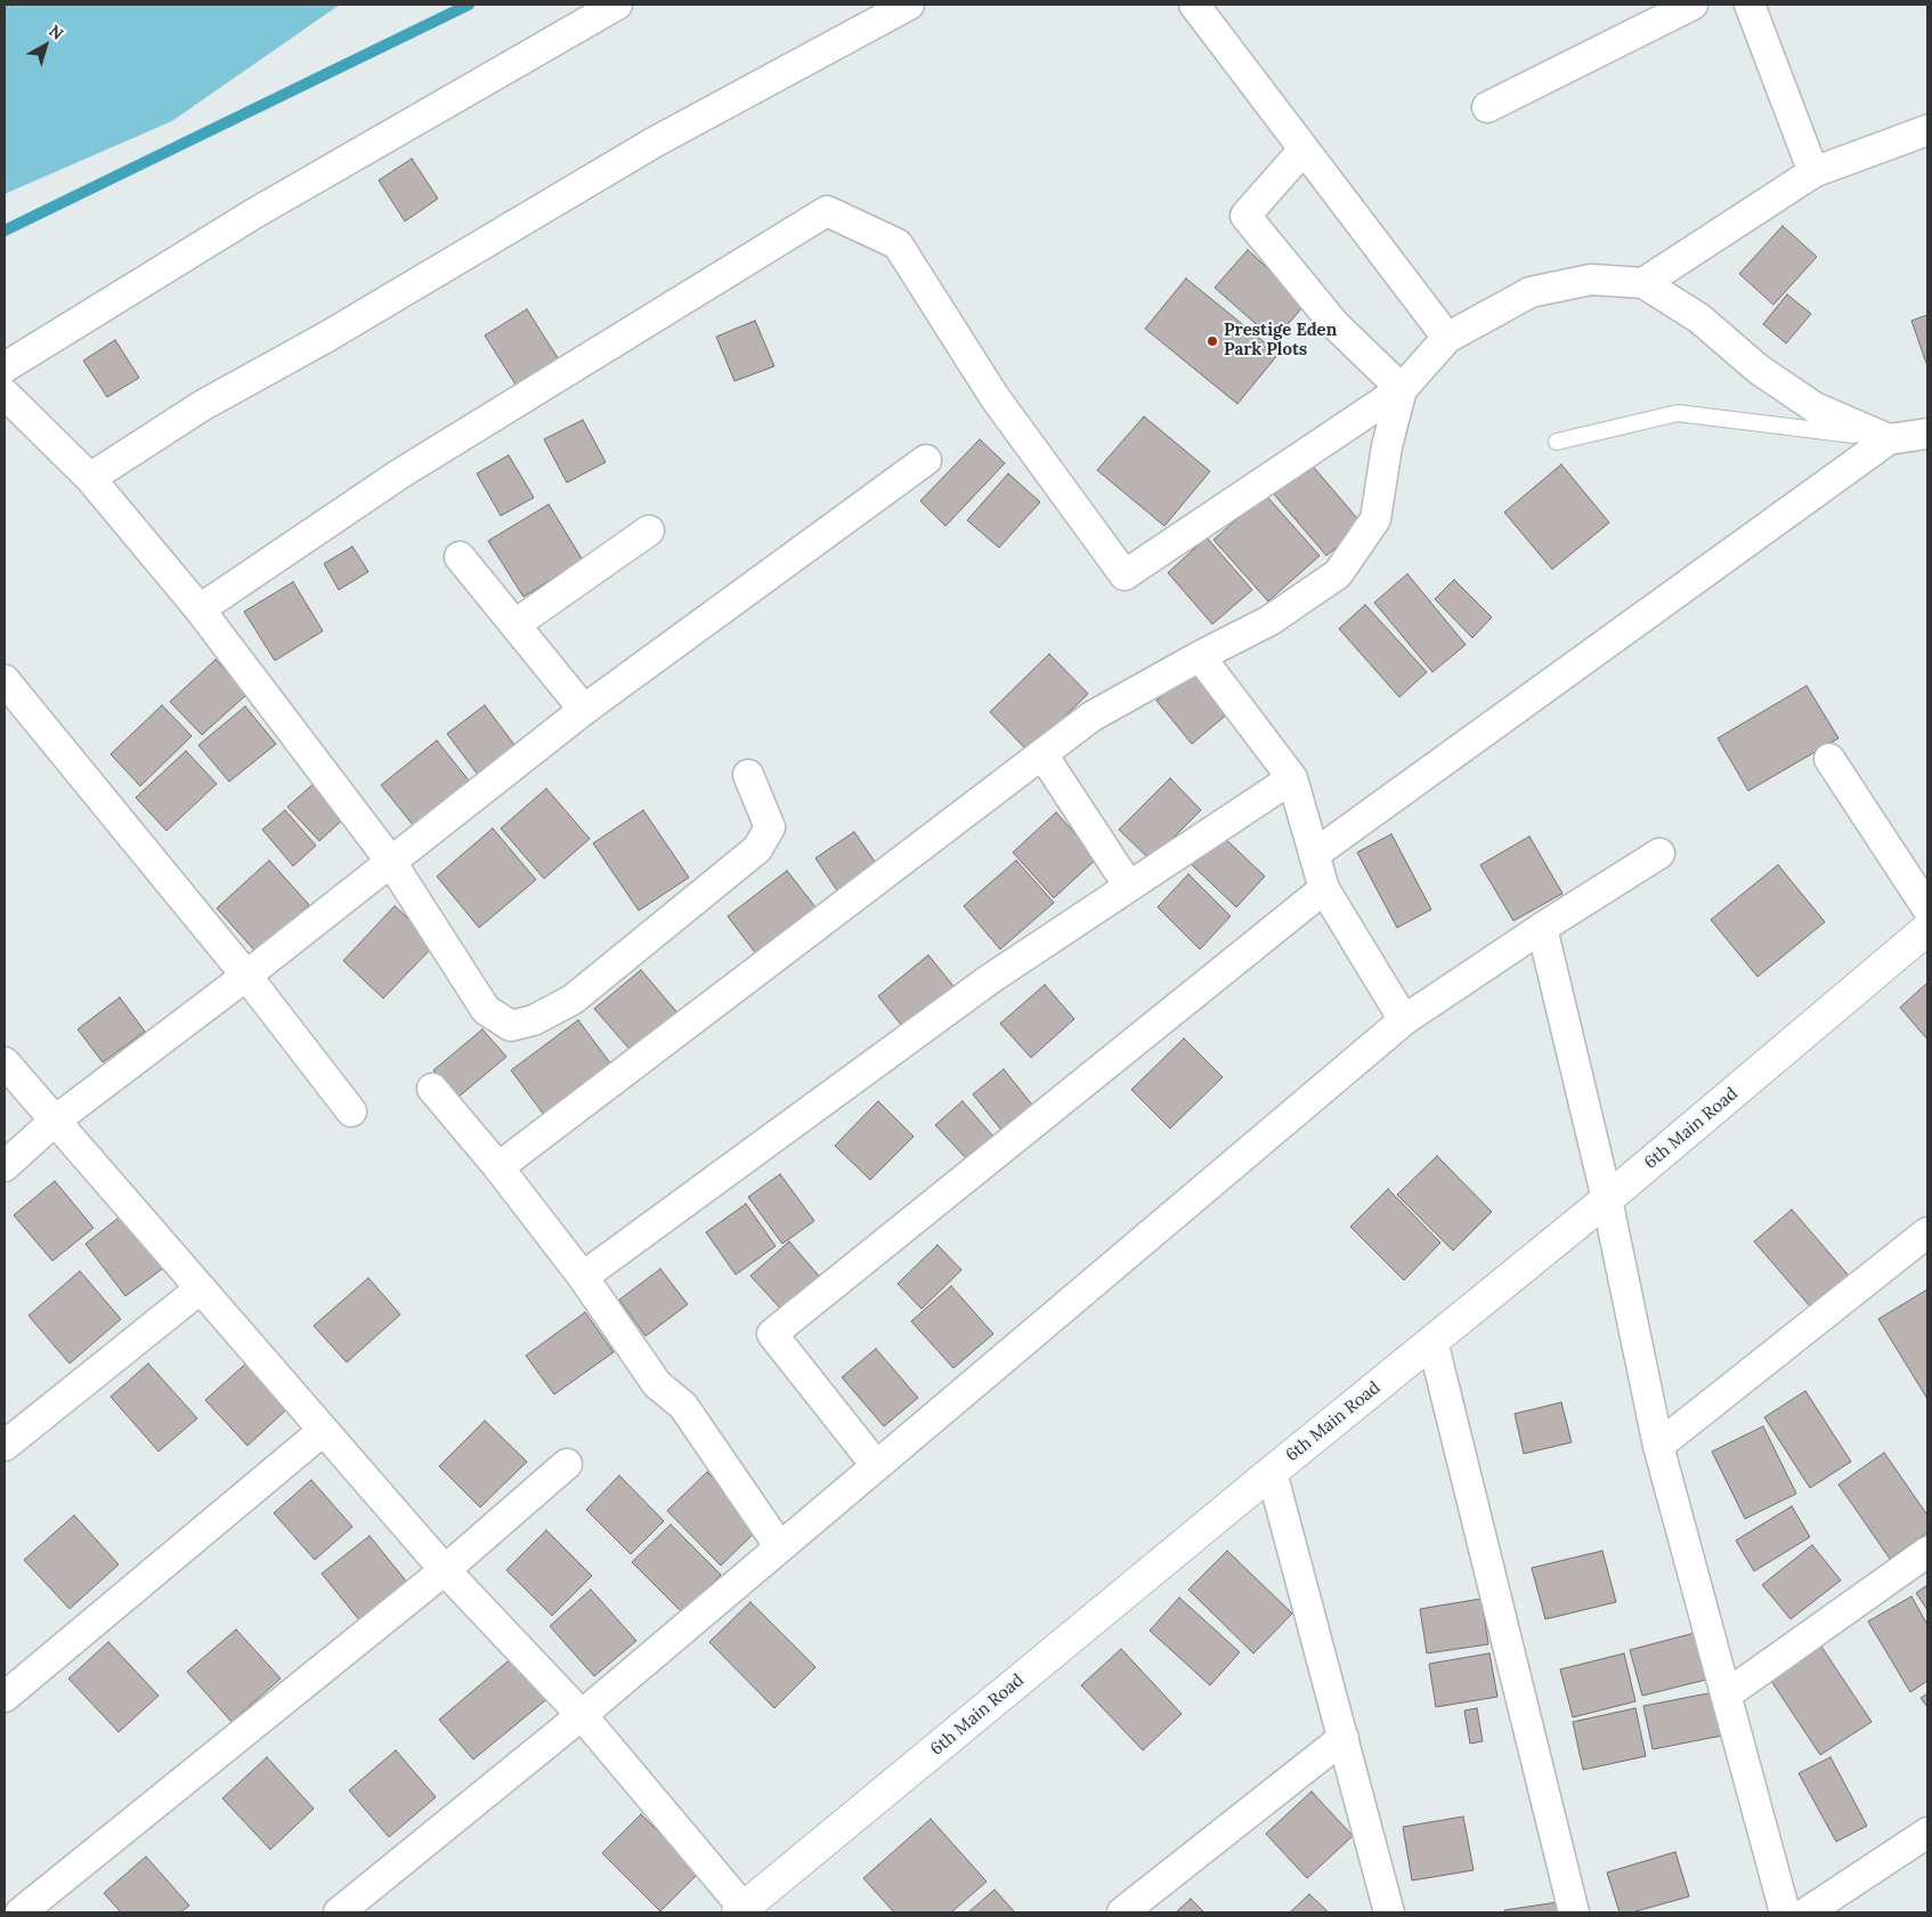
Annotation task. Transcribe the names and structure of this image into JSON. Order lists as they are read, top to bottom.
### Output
{
  "streets": {
    "street": ["6th Main Road"]
  },
  "places": ["Prestige Eden Park Plots"],
  "north": "top right"
}
